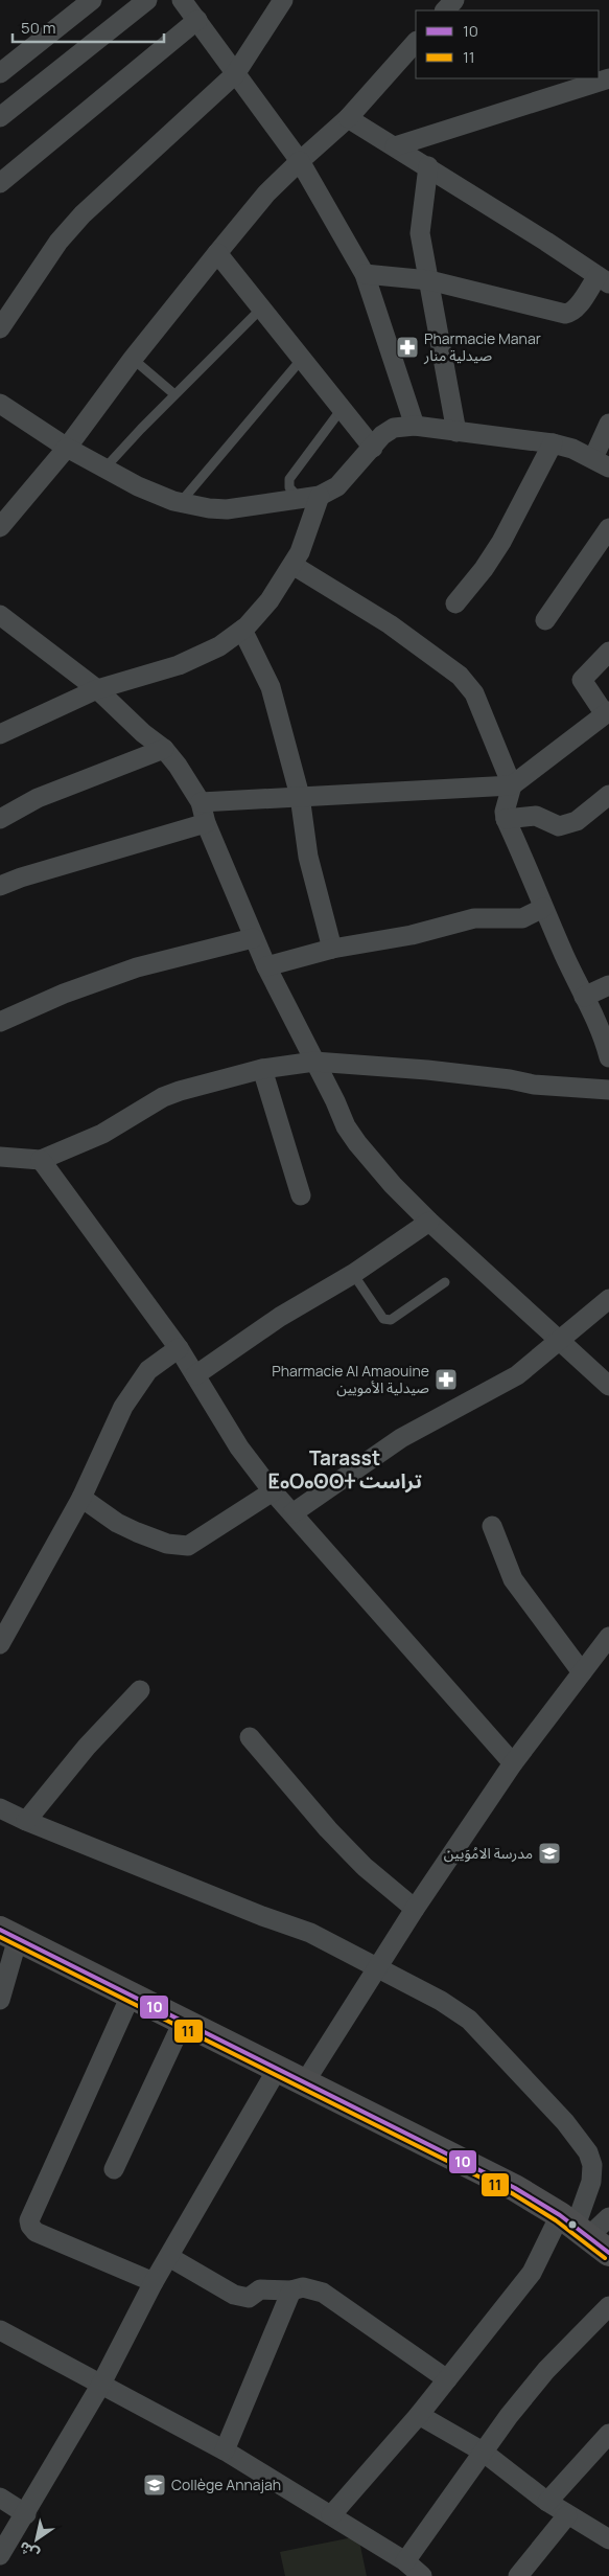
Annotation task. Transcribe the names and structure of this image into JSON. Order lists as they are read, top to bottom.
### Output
{
  "districts": ["Tarasst ⵟⴰⵔⴰⵙⵙⵜ تراست"],
  "places": {
    "pharmacy": ["Pharmacie Manar صيدلية منار", "Pharmacie Al Amaouine صيدلية الأمويين"],
    "school or university": ["مدرسة الامُوَيين", "Collège Annajah"]
  },
  "lines": ["transit line 10", "transit line 11"],
  "legend": ["10", "11"],
  "scale_bar": "50 m",
  "north": "bottom left"
}
